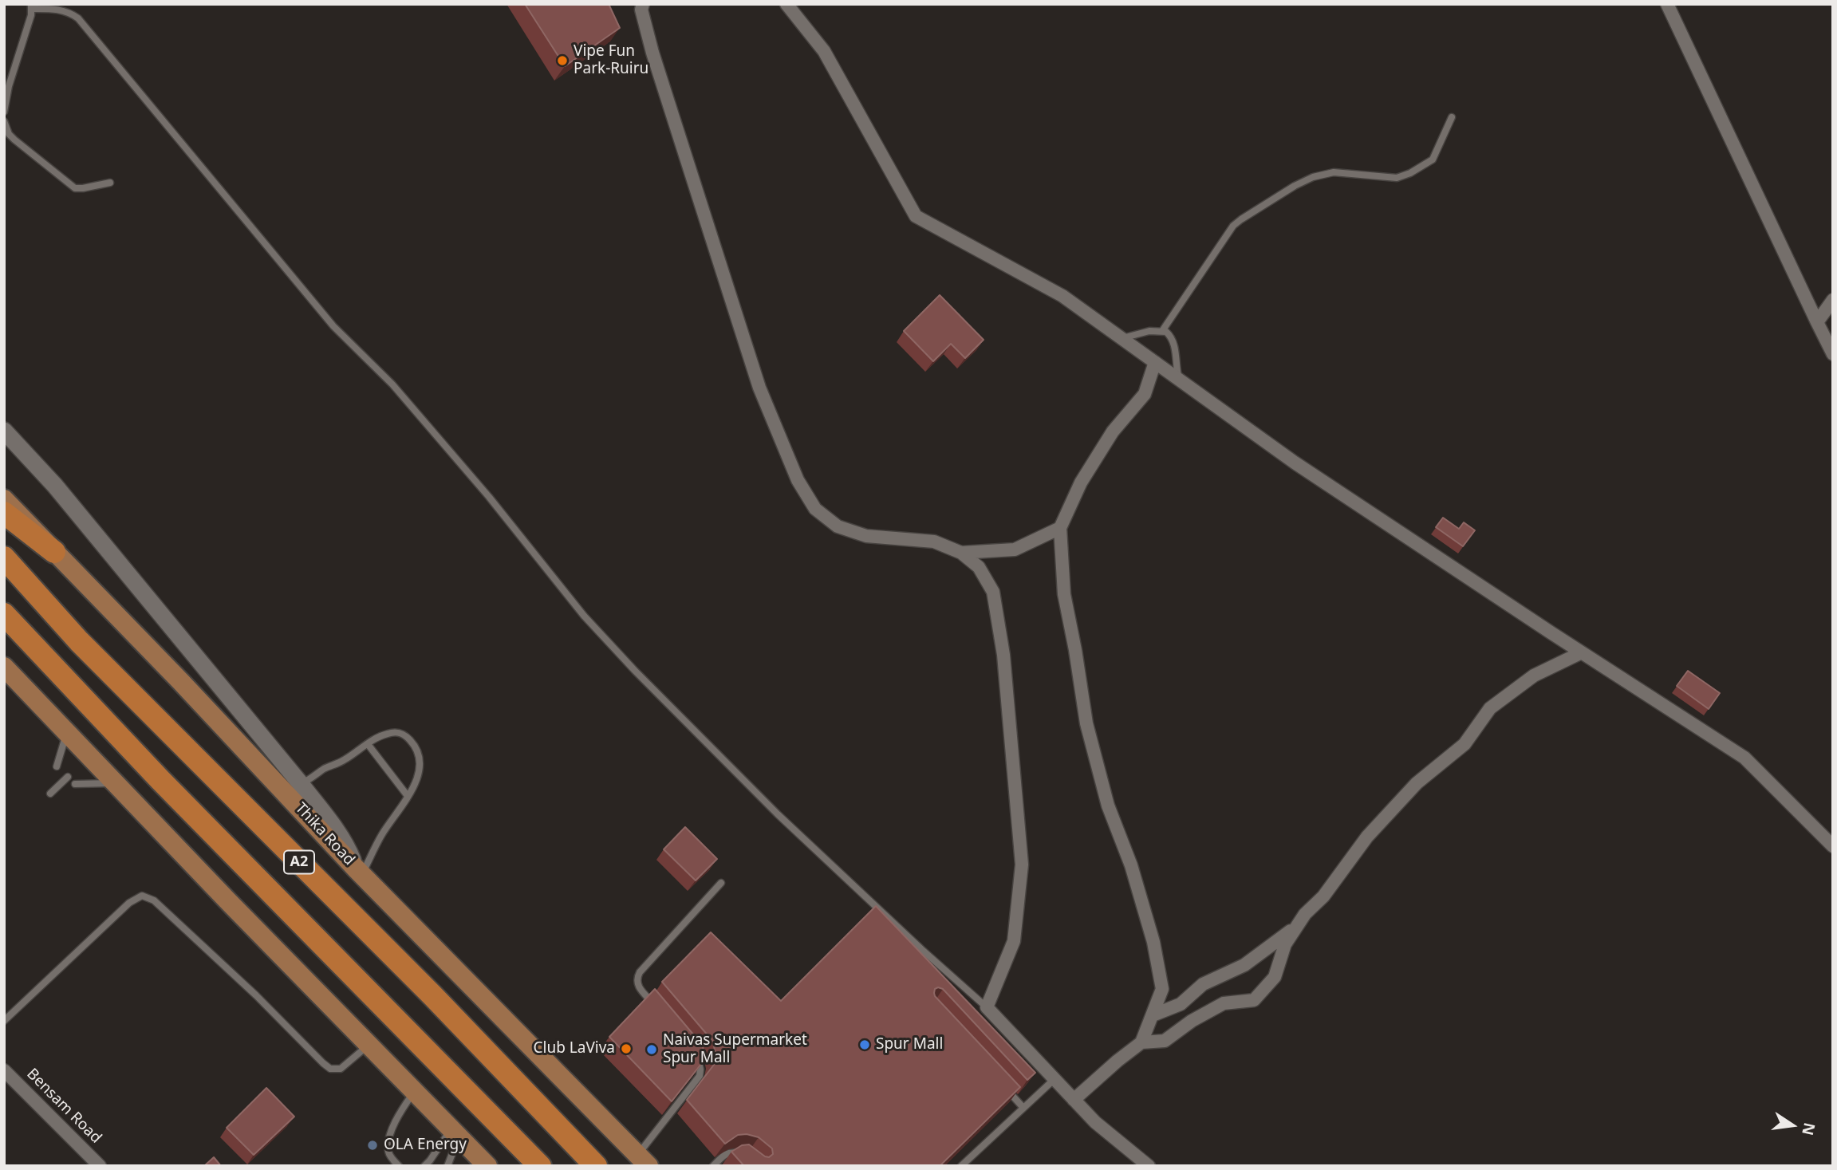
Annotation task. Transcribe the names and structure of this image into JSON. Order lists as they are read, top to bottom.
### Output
{
  "streets": {
    "highway": ["A2"],
    "main road": ["Thika Road"],
    "street": ["Bensam Road"]
  },
  "places": [
    "Vipe Fun Park-Ruiru",
    "Spur Mall",
    "Club LaViva",
    "Naivas Supermarket Spur Mall",
    "OLA Energy"
  ],
  "north": "right"
}
